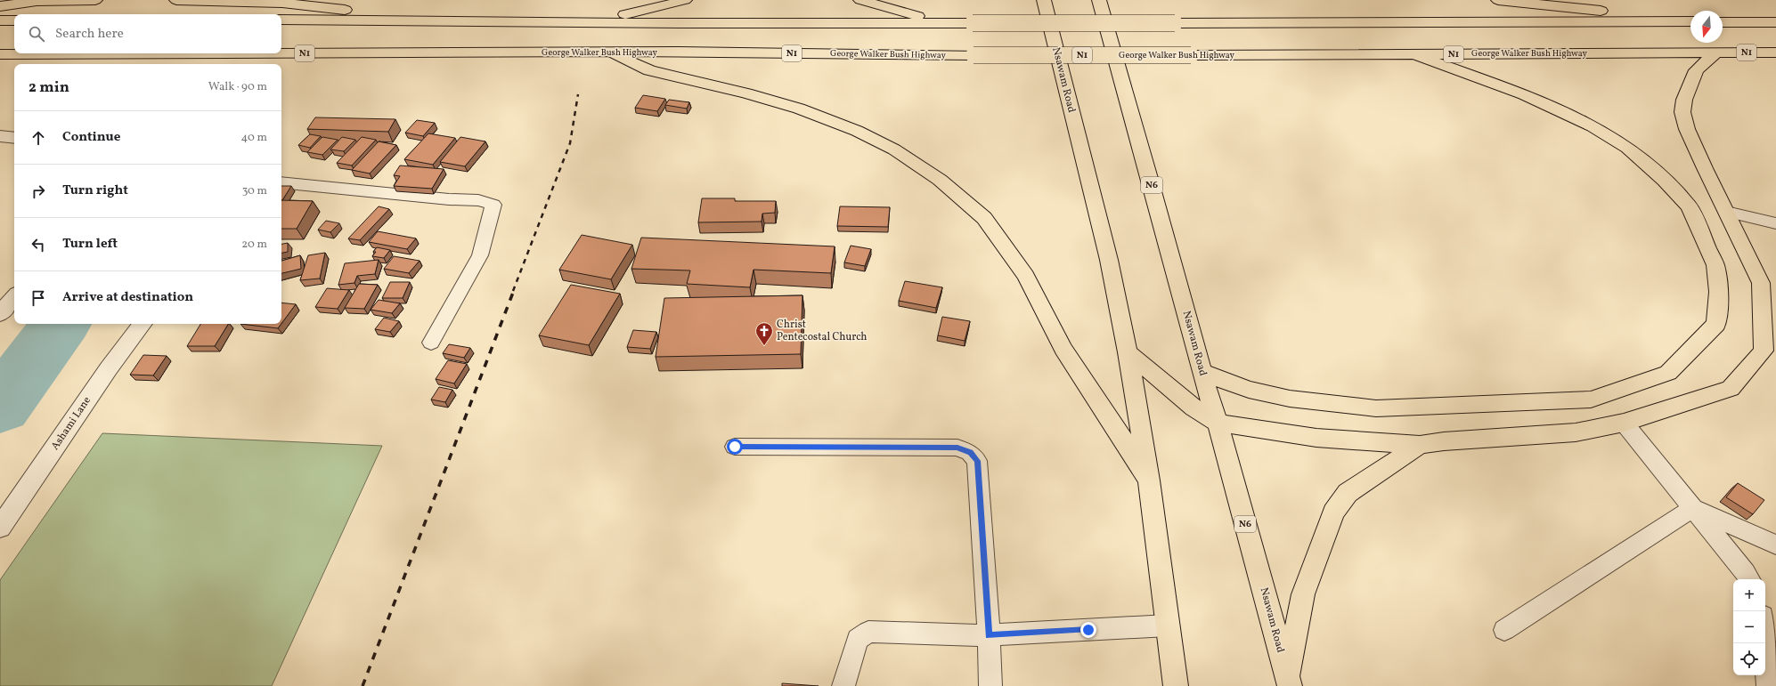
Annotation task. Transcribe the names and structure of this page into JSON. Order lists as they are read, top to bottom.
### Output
{
  "streets": {
    "highway": [
      "George Walker Bush Highway",
      "N1",
      "Nsawam Road",
      "N6"
    ],
    "street": ["Ashami Lane"]
  },
  "places": {
    "church": ["Christ Pentecostal Church"]
  },
  "north": "bottom",
  "page": {
    "search": "Search here",
    "heading": ["2 min", "Walk · 90 m"],
    "list": [
      ["Continue", "40 m"],
      ["Turn right", "30 m"],
      ["Turn left", "20 m"],
      "Arrive at destination"
    ],
    "map_buttons": ["+", "−"]
  }
}
